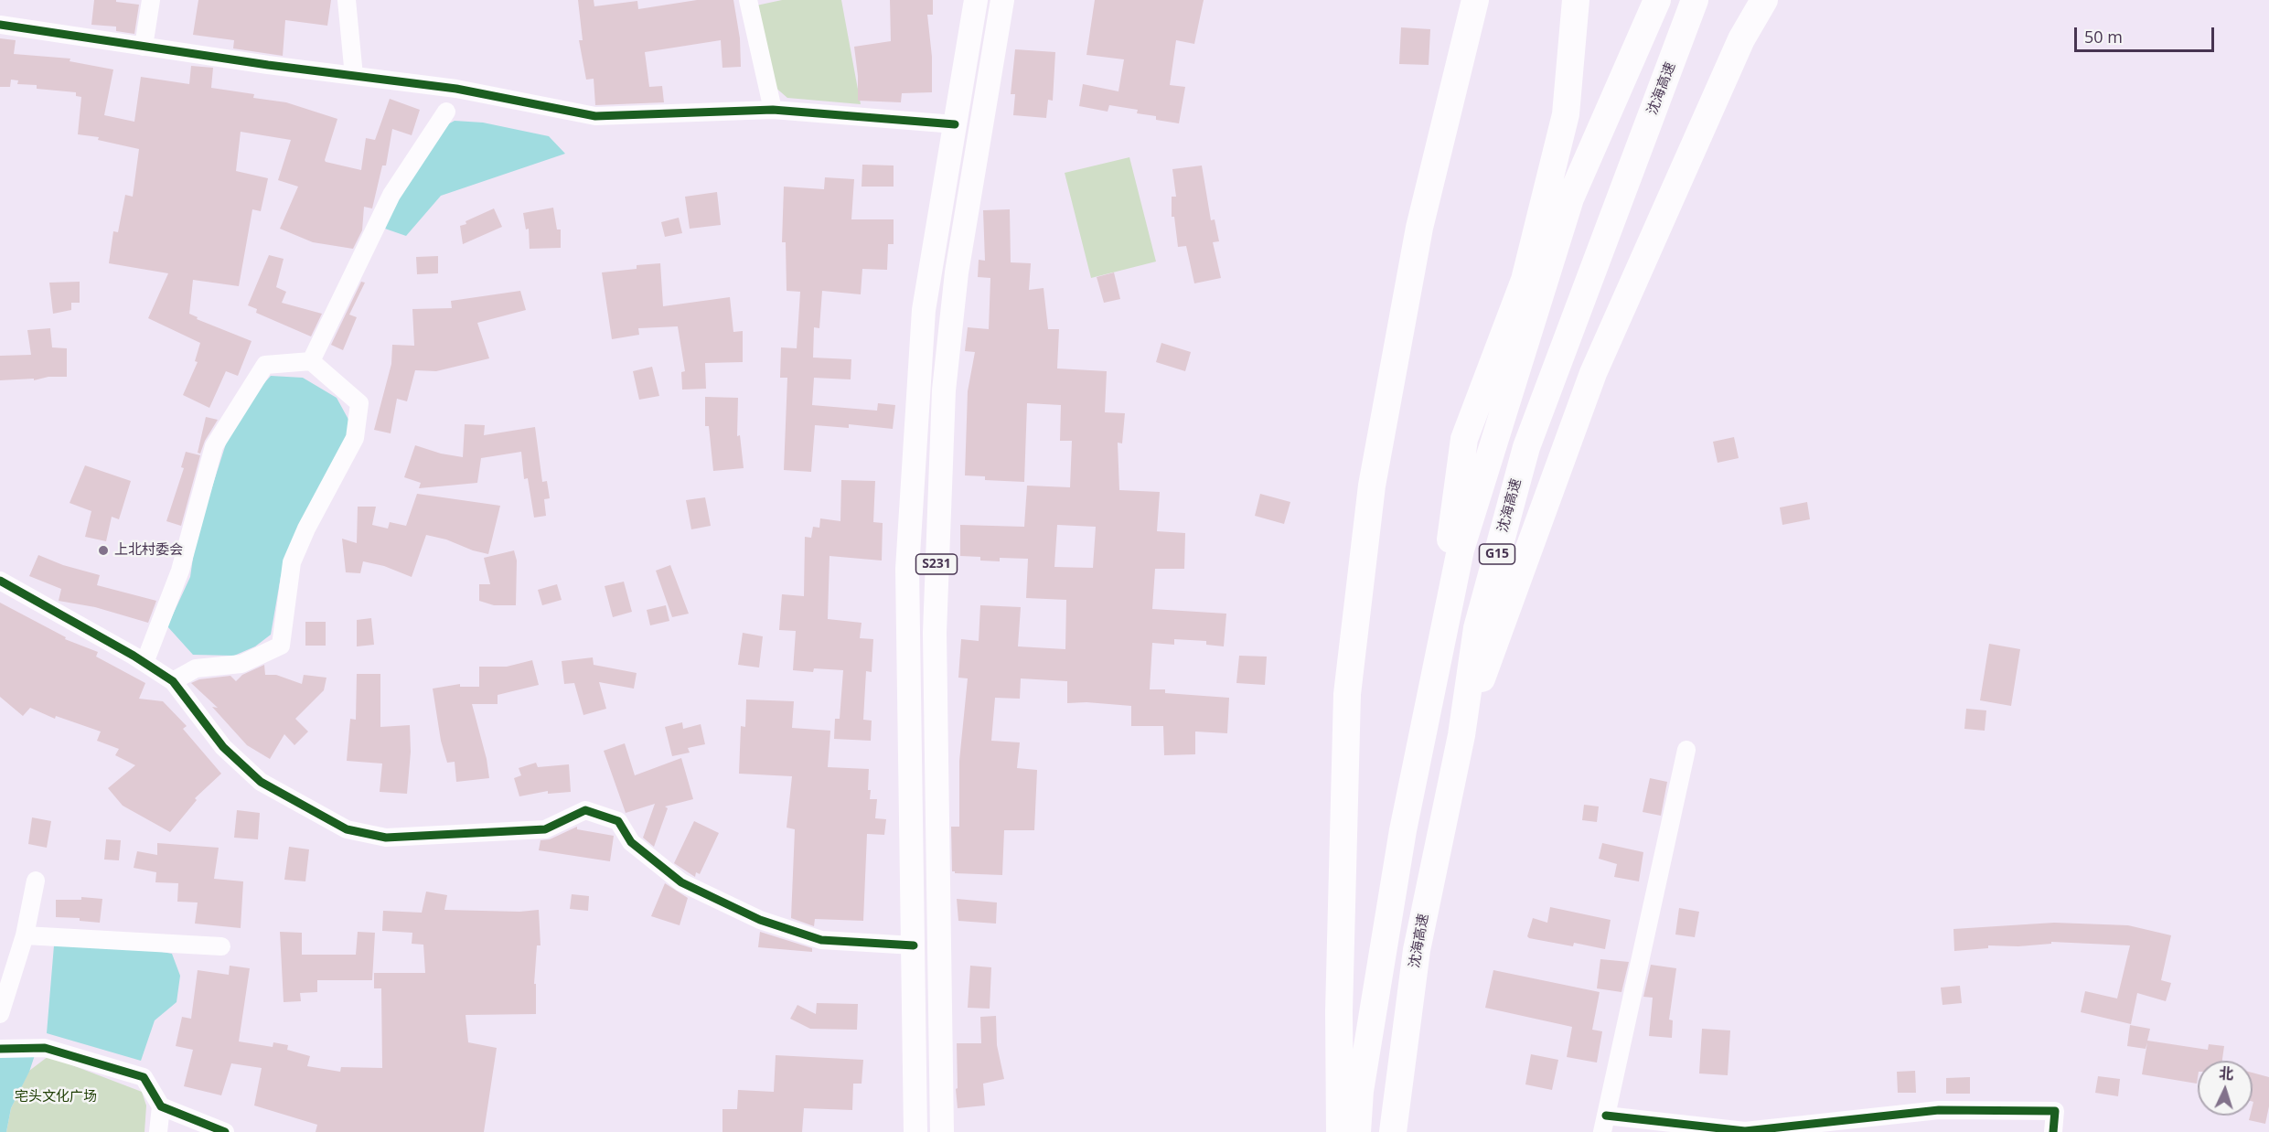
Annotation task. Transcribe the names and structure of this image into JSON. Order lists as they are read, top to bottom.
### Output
{
  "streets": {
    "highway": ["沈海高速", "G15"],
    "main road": ["S231"]
  },
  "parks": ["宅头文化广场"],
  "places": ["上北村委会"],
  "scale_bar": "50 m",
  "north": "top"
}
